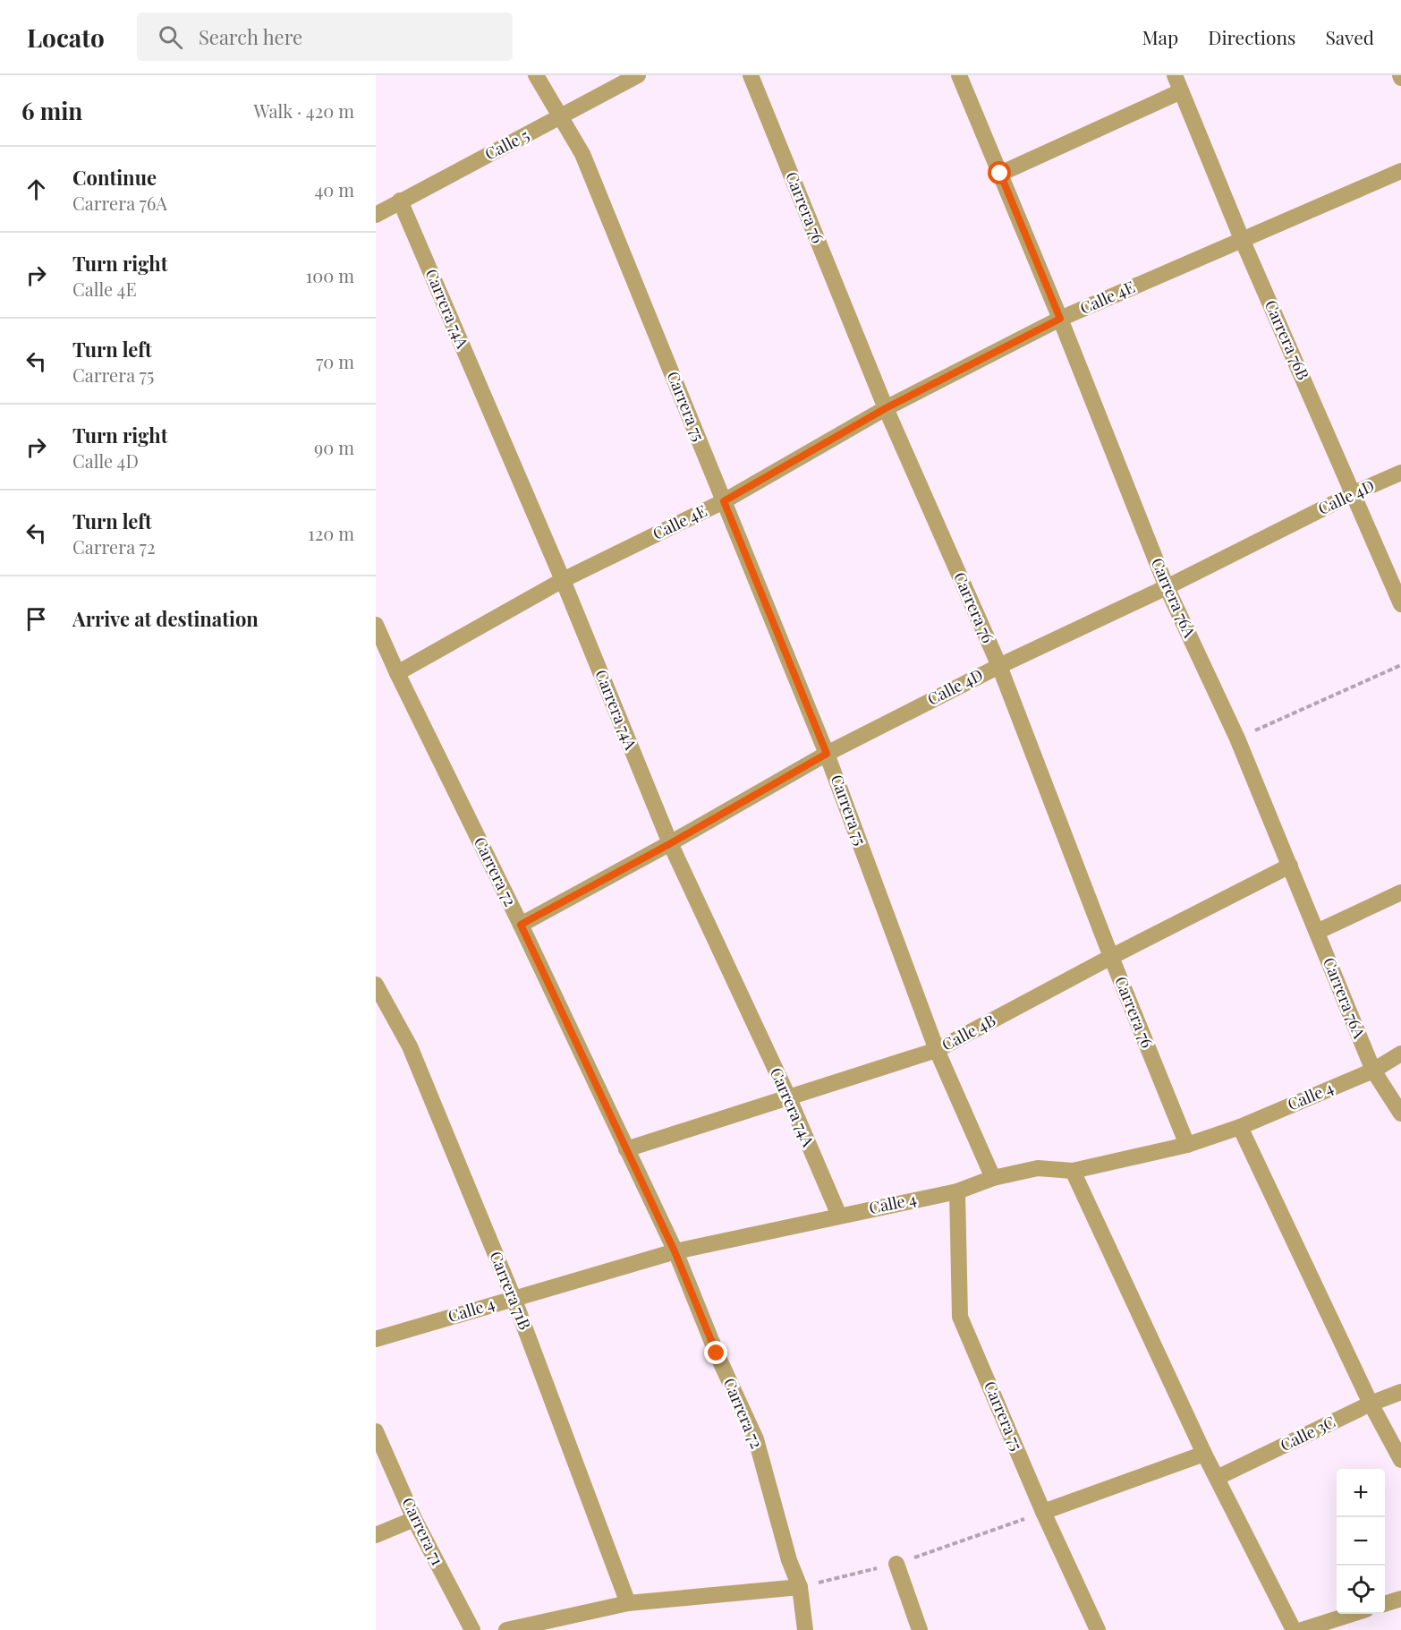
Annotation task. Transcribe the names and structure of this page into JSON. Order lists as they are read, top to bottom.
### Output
{
  "streets": {
    "street": [
      "Calle 5",
      "Carrera 76",
      "Calle 4E",
      "Carrera 74A",
      "Carrera 76B",
      "Carrera 75",
      "Calle 4D",
      "Carrera 76A",
      "Carrera 72",
      "Calle 4B",
      "Calle 4",
      "Carrera 71B",
      "Calle 3C",
      "Carrera 71"
    ]
  },
  "crossings": [
    ["Calle 5", "Carrera 74A"],
    ["Calle 5", "Carrera 75"],
    ["Carrera 76", "Calle 4E"],
    ["Carrera 76", "Calle 4D"],
    ["Carrera 76", "Calle 4B"],
    ["Carrera 76", "Calle 4"],
    ["Calle 4E", "Carrera 74A"],
    ["Calle 4E", "Carrera 76B"],
    ["Calle 4E", "Carrera 75"],
    ["Calle 4E", "Carrera 76A"],
    ["Calle 4E", "Carrera 72"],
    ["Carrera 74A", "Calle 4D"],
    ["Carrera 74A", "Calle 4B"],
    ["Carrera 74A", "Calle 4"],
    ["Carrera 76B", "Calle 4D"],
    ["Carrera 75", "Calle 4D"],
    ["Carrera 75", "Calle 4B"],
    ["Carrera 75", "Calle 4"],
    ["Calle 4D", "Carrera 76A"],
    ["Calle 4D", "Carrera 72"],
    ["Carrera 76A", "Calle 4B"],
    ["Carrera 76A", "Calle 4"],
    ["Carrera 72", "Calle 4B"],
    ["Carrera 72", "Calle 4"],
    ["Calle 4", "Carrera 71B"]
  ],
  "page": {
    "header": "Locato",
    "search": "Search here",
    "nav": ["Map", "Directions", "Saved"],
    "heading": ["6 min", "Walk · 420 m"],
    "list": [
      ["Continue", "Carrera 76A", "40 m"],
      ["Turn right", "Calle 4E", "100 m"],
      ["Turn left", "Carrera 75", "70 m"],
      ["Turn right", "Calle 4D", "90 m"],
      ["Turn left", "Carrera 72", "120 m"],
      "Arrive at destination"
    ],
    "map_buttons": ["+", "−"]
  }
}
